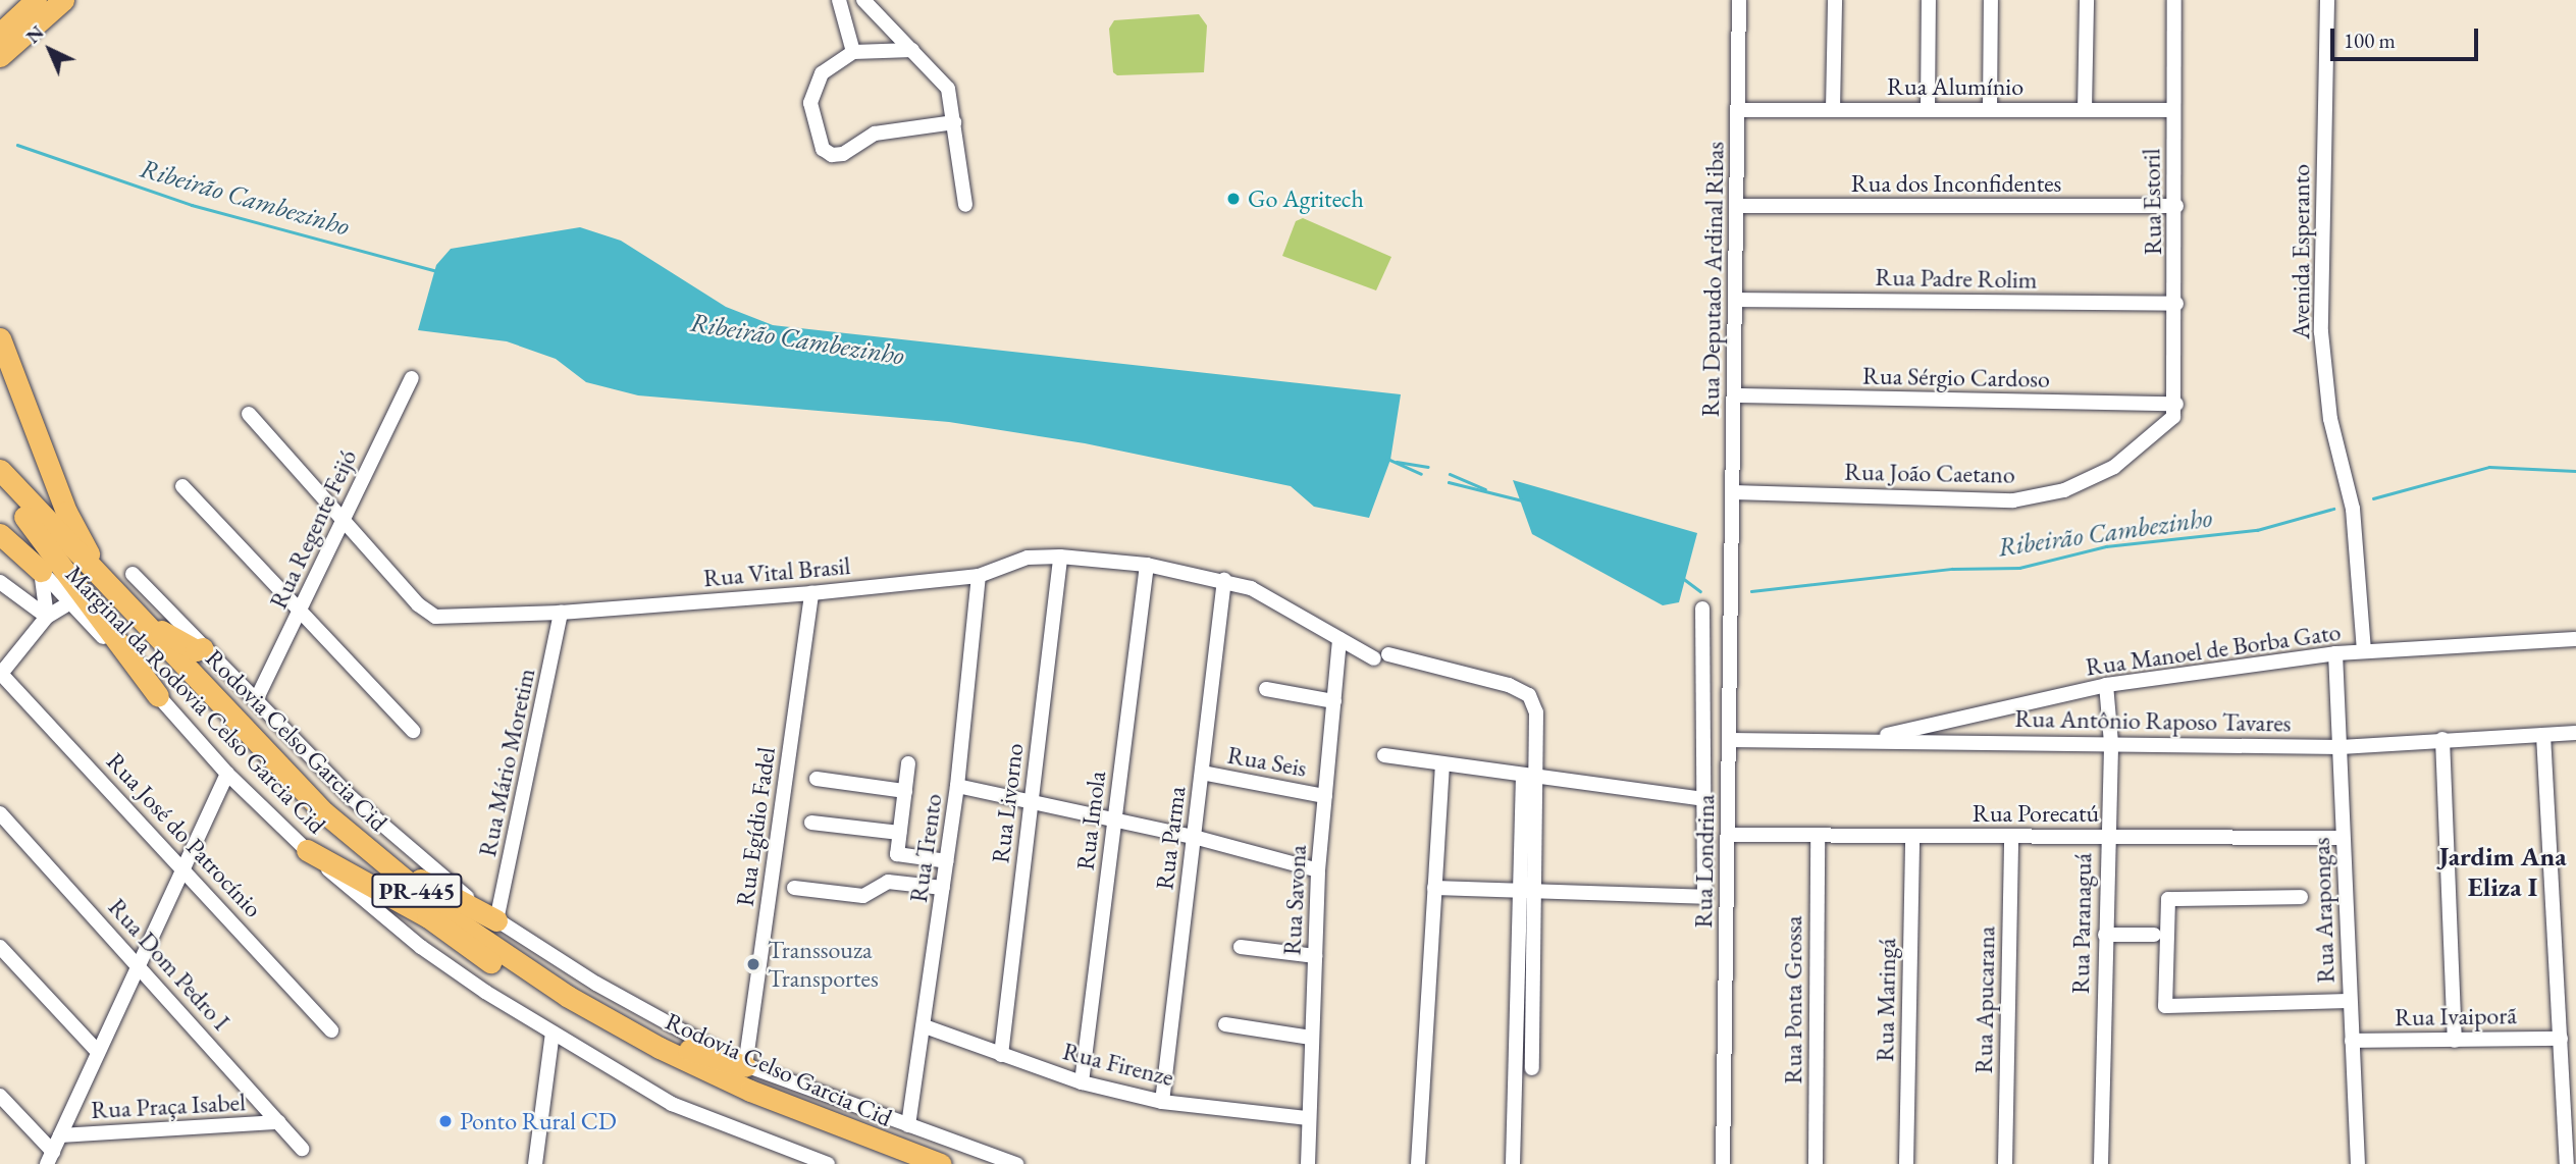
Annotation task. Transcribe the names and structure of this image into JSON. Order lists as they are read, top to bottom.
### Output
{
  "streets": {
    "highway": ["Rodovia Celso Garcia Cid", "PR-445"],
    "street": [
      "Rua Alumínio",
      "Rua dos Inconfidentes",
      "Rua Estoril",
      "Avenida Esperanto",
      "Rua Padre Rolim",
      "Rua Deputado Ardinal Ribas",
      "Rua Sérgio Cardoso",
      "Rua João Caetano",
      "Rua Regente Feijó",
      "Rua Vital Brasil",
      "Rua Manoel de Borba Gato",
      "Marginal da Rodovia Celso Garcia Cid",
      "Rua Antônio Raposo Tavares",
      "Rua Seis",
      "Rua Mário Moretim",
      "Rua Livorno",
      "Rua Porecatú",
      "Rua Imola",
      "Rua Egídio Fadel",
      "Rua José do Patrocínio",
      "Rua Parma",
      "Rua Trento",
      "Rua Londrina",
      "Rua Savona",
      "Rua Arapongas",
      "Rua Paranaguá",
      "Rua Dom Pedro I",
      "Rua Ponta Grossa",
      "Rua Maringá",
      "Rua Apucarana",
      "Rua Ivaiporã",
      "Rua Firenze",
      "Rua Praça Isabel"
    ]
  },
  "crossings": [
    ["Rua Alumínio", "Rua Estoril"],
    ["Rua Alumínio", "Rua Deputado Ardinal Ribas"],
    ["Rua dos Inconfidentes", "Rua Estoril"],
    ["Rua dos Inconfidentes", "Rua Deputado Ardinal Ribas"],
    ["Rua Estoril", "Rua Padre Rolim"],
    ["Rua Estoril", "Rua Sérgio Cardoso"],
    ["Rua Estoril", "Rua João Caetano"],
    ["Avenida Esperanto", "Rua Manoel de Borba Gato"],
    ["Rua Padre Rolim", "Rua Deputado Ardinal Ribas"],
    ["Rua Deputado Ardinal Ribas", "Rua Sérgio Cardoso"],
    ["Rua Deputado Ardinal Ribas", "Rua João Caetano"],
    ["Rua Deputado Ardinal Ribas", "Rua Londrina"],
    ["Rua Sérgio Cardoso", "Rua João Caetano"],
    ["Rua Regente Feijó", "Rua Vital Brasil"],
    ["Rua Regente Feijó", "Marginal da Rodovia Celso Garcia Cid"],
    ["Rua Vital Brasil", "Rua Mário Moretim"],
    ["Rua Vital Brasil", "Rua Livorno"],
    ["Rua Vital Brasil", "Rua Imola"],
    ["Rua Vital Brasil", "Rua Egídio Fadel"],
    ["Rua Vital Brasil", "Rua Parma"],
    ["Rua Vital Brasil", "Rua Trento"],
    ["Rua Vital Brasil", "Rua Savona"],
    ["Rua Manoel de Borba Gato", "Rua Antônio Raposo Tavares"],
    ["Rua Manoel de Borba Gato", "Rua Arapongas"],
    ["Rua Manoel de Borba Gato", "Rua Paranaguá"],
    ["Marginal da Rodovia Celso Garcia Cid", "Rua Mário Moretim"],
    ["Marginal da Rodovia Celso Garcia Cid", "Rua Egídio Fadel"],
    ["Marginal da Rodovia Celso Garcia Cid", "Rua Trento"],
    ["Rua Antônio Raposo Tavares", "Rua Londrina"],
    ["Rua Antônio Raposo Tavares", "Rua Arapongas"],
    ["Rua Antônio Raposo Tavares", "Rua Paranaguá"],
    ["Rua Seis", "Rua Parma"],
    ["Rua Seis", "Rua Savona"],
    ["Rua Livorno", "Rua Firenze"],
    ["Rua Porecatú", "Rua Londrina"],
    ["Rua Porecatú", "Rua Arapongas"],
    ["Rua Porecatú", "Rua Paranaguá"],
    ["Rua Porecatú", "Rua Ponta Grossa"],
    ["Rua Porecatú", "Rua Maringá"],
    ["Rua Porecatú", "Rua Apucarana"],
    ["Rua Imola", "Rua Firenze"],
    ["Rua Parma", "Rua Firenze"],
    ["Rua Trento", "Rua Firenze"],
    ["Rua Savona", "Rua Firenze"],
    ["Rua Arapongas", "Rua Ivaiporã"],
    ["Rua Dom Pedro I", "Rua Praça Isabel"]
  ],
  "districts": ["Jardim Ana Eliza I"],
  "water": ["Ribeirão Cambezinho"],
  "places": ["Go Agritech", "Transsouza Transportes", "Ponto Rural CD"],
  "scale_bar": "100 m",
  "north": "top left"
}
